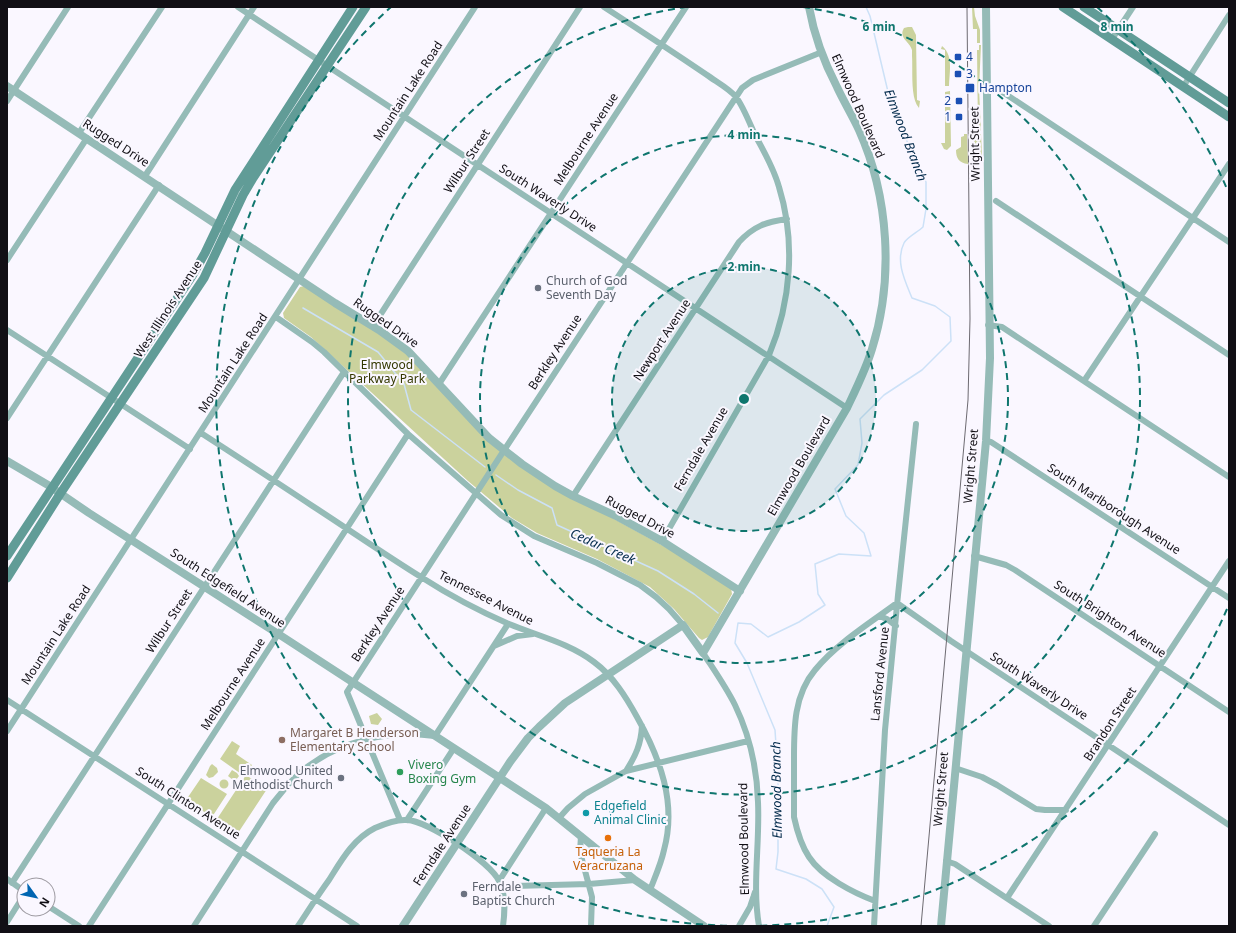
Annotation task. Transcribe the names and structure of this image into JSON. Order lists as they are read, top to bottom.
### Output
{
  "streets": {
    "main road": ["West Illinois Avenue"],
    "street": [
      "Mountain Lake Road",
      "Elmwood Boulevard",
      "Melbourne Avenue",
      "Rugged Drive",
      "Wright Street",
      "Wilbur Street",
      "South Waverly Drive",
      "Newport Avenue",
      "Berkley Avenue",
      "Ferndale Avenue",
      "South Marlborough Avenue",
      "South Edgefield Avenue",
      "Tennessee Avenue",
      "South Brighton Avenue",
      "Lansford Avenue",
      "Brandon Street",
      "South Clinton Avenue"
    ]
  },
  "crossings": [
    ["Mountain Lake Road", "Rugged Drive"],
    ["Mountain Lake Road", "South Waverly Drive"],
    ["Mountain Lake Road", "South Edgefield Avenue"],
    ["Mountain Lake Road", "Tennessee Avenue"],
    ["Mountain Lake Road", "South Clinton Avenue"],
    ["Elmwood Boulevard", "Rugged Drive"],
    ["Elmwood Boulevard", "South Waverly Drive"],
    ["Elmwood Boulevard", "Berkley Avenue"],
    ["Melbourne Avenue", "Rugged Drive"],
    ["Melbourne Avenue", "South Waverly Drive"],
    ["Melbourne Avenue", "South Edgefield Avenue"],
    ["Melbourne Avenue", "Tennessee Avenue"],
    ["Melbourne Avenue", "South Clinton Avenue"],
    ["Rugged Drive", "Wilbur Street"],
    ["Rugged Drive", "West Illinois Avenue"],
    ["Rugged Drive", "Newport Avenue"],
    ["Rugged Drive", "Berkley Avenue"],
    ["Rugged Drive", "Ferndale Avenue"],
    ["Wright Street", "South Waverly Drive"],
    ["Wright Street", "South Marlborough Avenue"],
    ["Wright Street", "South Brighton Avenue"],
    ["Wilbur Street", "South Waverly Drive"],
    ["Wilbur Street", "South Edgefield Avenue"],
    ["Wilbur Street", "Tennessee Avenue"],
    ["Wilbur Street", "South Clinton Avenue"],
    ["South Waverly Drive", "West Illinois Avenue"],
    ["South Waverly Drive", "Newport Avenue"],
    ["South Waverly Drive", "Berkley Avenue"],
    ["South Waverly Drive", "Ferndale Avenue"],
    ["South Waverly Drive", "Lansford Avenue"],
    ["South Waverly Drive", "Brandon Street"],
    ["West Illinois Avenue", "South Edgefield Avenue"],
    ["Newport Avenue", "Ferndale Avenue"],
    ["Berkley Avenue", "Ferndale Avenue"],
    ["Berkley Avenue", "South Edgefield Avenue"],
    ["Berkley Avenue", "Tennessee Avenue"],
    ["Ferndale Avenue", "South Edgefield Avenue"],
    ["Ferndale Avenue", "Tennessee Avenue"],
    ["South Marlborough Avenue", "Brandon Street"],
    ["South Edgefield Avenue", "Tennessee Avenue"],
    ["South Brighton Avenue", "Brandon Street"]
  ],
  "water": ["Elmwood Branch", "Cedar Creek"],
  "parks": ["Elmwood Parkway Park"],
  "places": {
    "transit": [
      "4",
      "3",
      "Hampton",
      "2",
      "1"
    ],
    "other": [
      "Church of God Seventh Day",
      "Margaret B Henderson Elementary School",
      "Vivero Boxing Gym",
      "Elmwood United Methodist Church",
      "Edgefield Animal Clinic",
      "Taqueria La Veracruzana",
      "Ferndale Baptist Church"
    ]
  },
  "north": "bottom right",
  "rings": [
    "8 min",
    "6 min",
    "4 min",
    "2 min"
  ]
}
